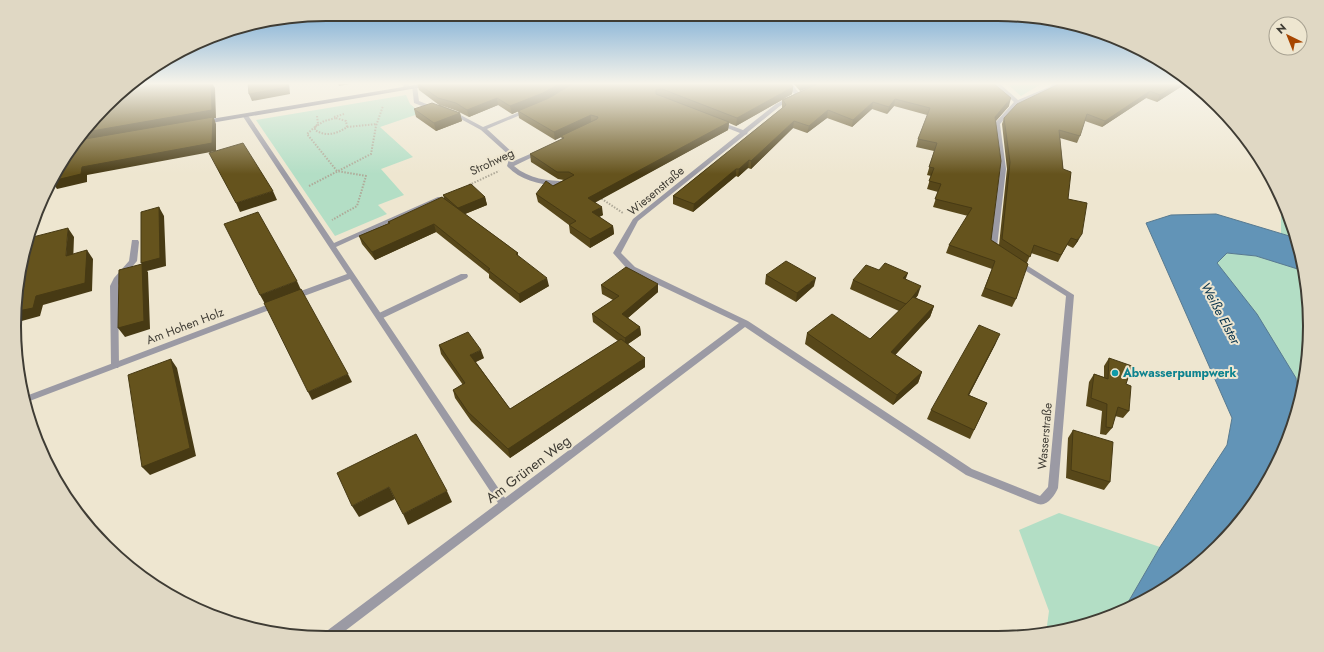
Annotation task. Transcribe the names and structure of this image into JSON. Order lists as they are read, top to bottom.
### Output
{
  "streets": {
    "street": [
      "Strohweg",
      "Wiesenstraße",
      "Am Hohen Holz",
      "Wasserstraße",
      "Am Grünen Weg"
    ]
  },
  "crossings": [
    ["Wiesenstraße", "Wasserstraße"],
    ["Wiesenstraße", "Am Grünen Weg"],
    ["Wasserstraße", "Am Grünen Weg"]
  ],
  "water": ["Weiße Elster"],
  "places": ["Abwasserpumpwerk"],
  "north": "top left"
}
